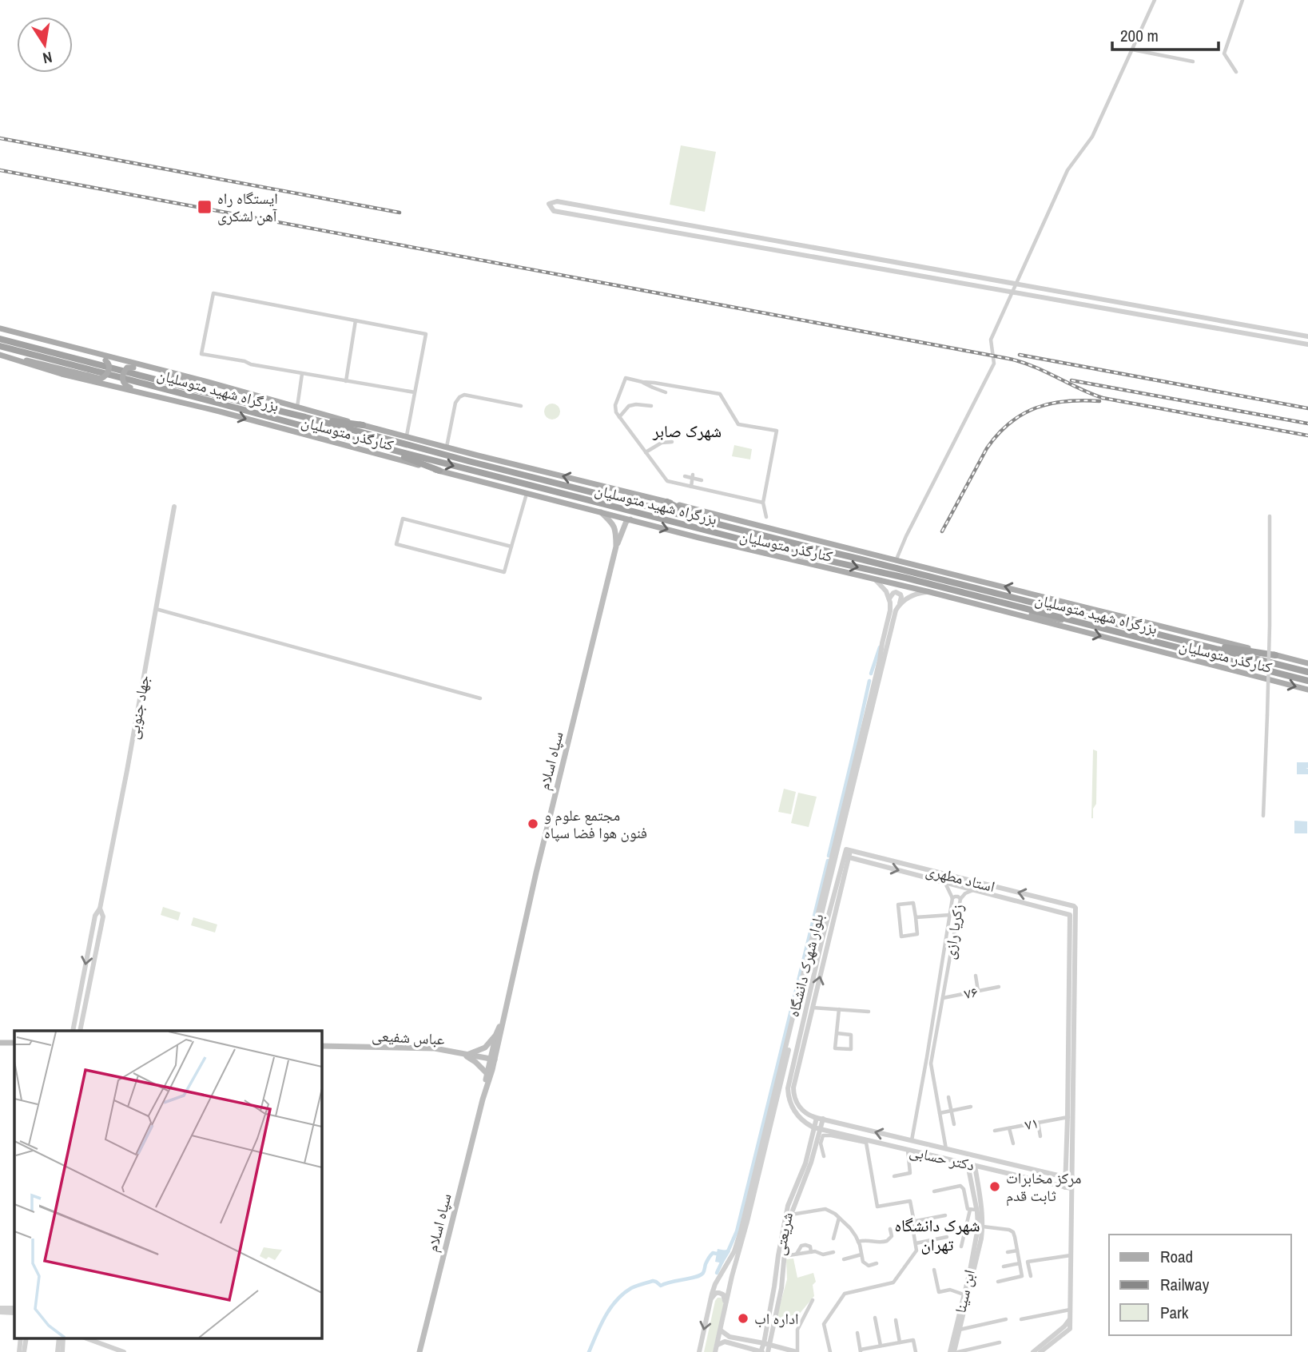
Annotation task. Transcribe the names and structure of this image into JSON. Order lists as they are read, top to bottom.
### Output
{
  "streets": {
    "highway": ["بزرگراه شهید متوسلیان"],
    "main road": ["کنارگذر متوسلیان", "سپاه اسلام", "عباس شفیعی"],
    "street": [
      "جهاد جنوبی",
      "استاد مطهری",
      "زکریا رازی",
      "بلوار شهرک دانشگاه",
      "۷۶",
      "۷۱",
      "دکتر حسابی",
      "شریعتی",
      "ابن سینا"
    ]
  },
  "crossings": [
    ["کنارگذر متوسلیان", "سپاه اسلام"],
    ["سپاه اسلام", "عباس شفیعی"],
    ["زکریا رازی", "۷۶"],
    ["زکریا رازی", "دکتر حسابی"],
    ["دکتر حسابی", "شریعتی"],
    ["دکتر حسابی", "ابن سینا"]
  ],
  "districts": ["شهرک صابر", "شهرک دانشگاه تهران"],
  "places": {
    "transit": ["ایستگاه راه آهن لشکری"],
    "other": ["مجتمع علوم و فنون هوا فضا سپاه", "مرکز مخابرات ثابت قدم", "اداره اب"]
  },
  "legend": ["Road", "Railway", "Park"],
  "scale_bar": "200 m",
  "north": "bottom"
}
